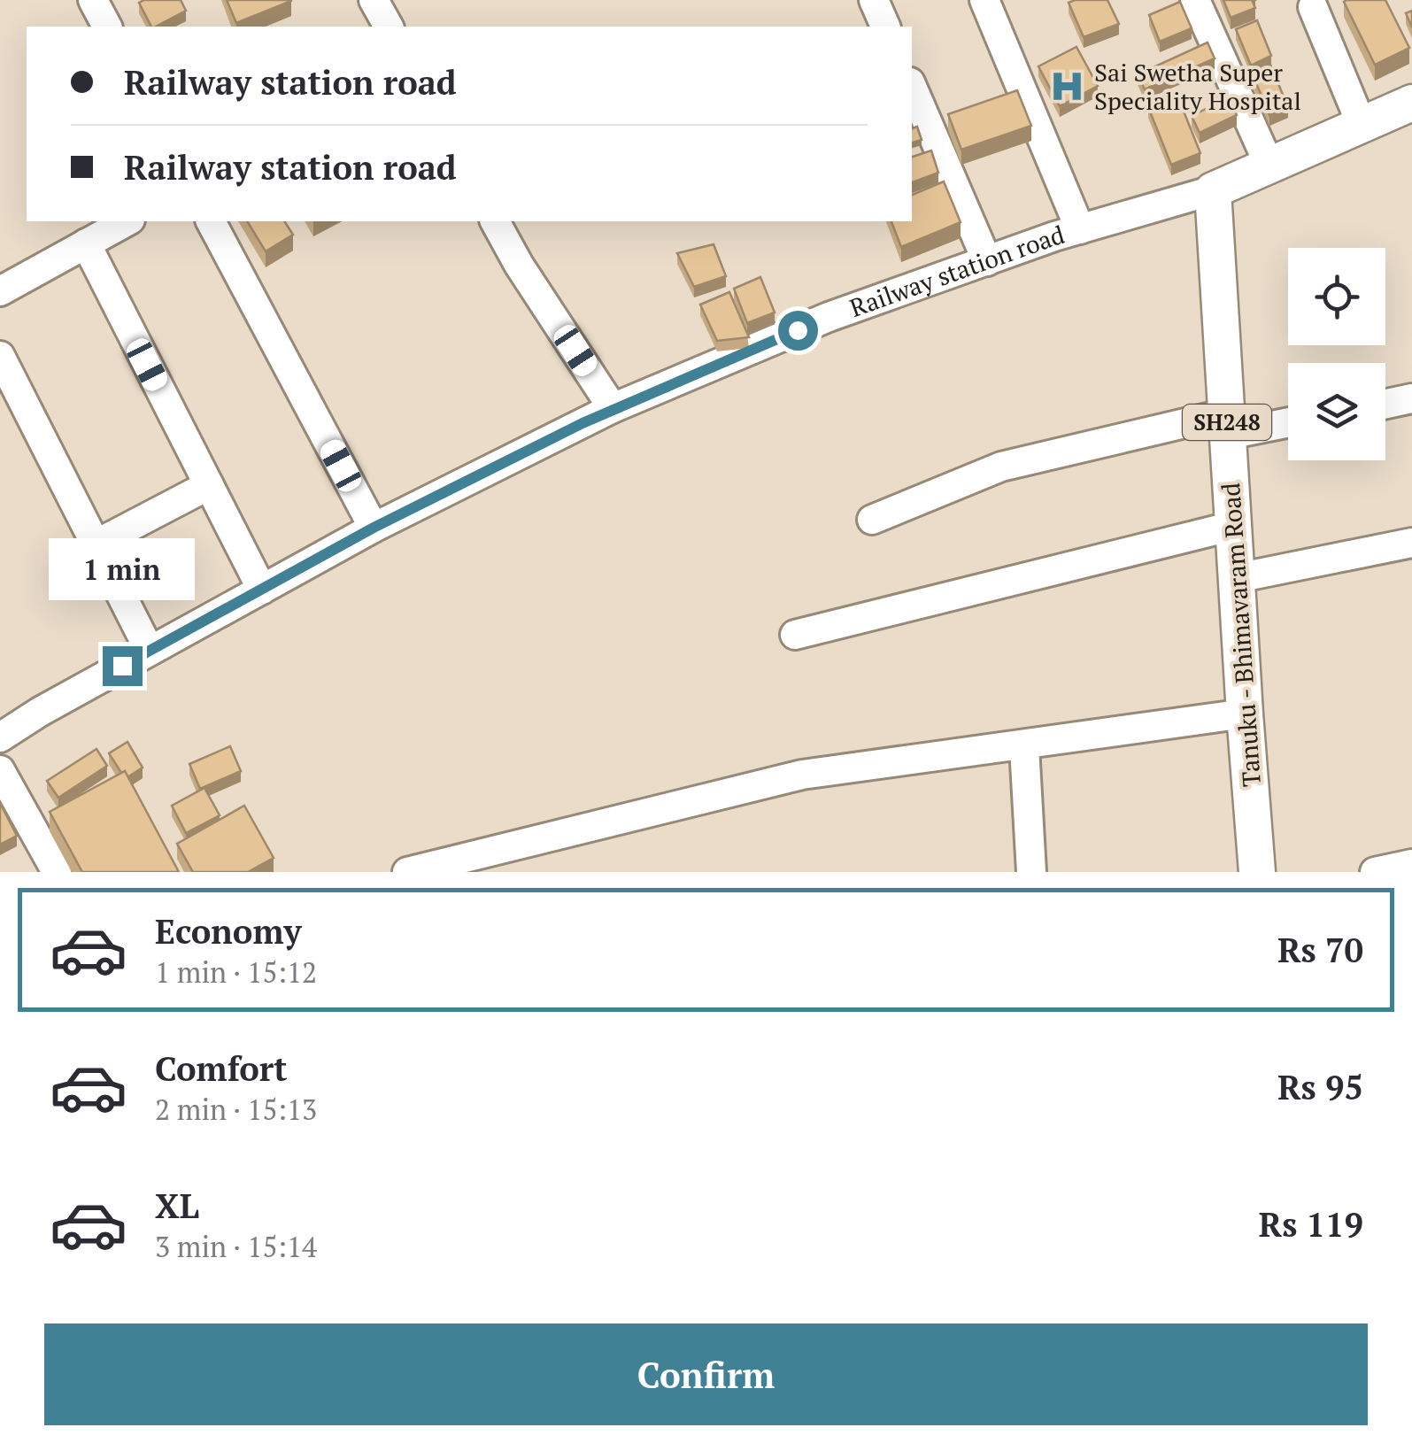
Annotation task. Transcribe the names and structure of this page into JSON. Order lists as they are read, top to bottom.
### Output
{
  "streets": {
    "main road": ["SH248", "Tanuku - Bhimavaram Road"],
    "street": ["Railway station road"]
  },
  "crossings": [
    ["Railway station road", "Tanuku - Bhimavaram Road"]
  ],
  "places": {
    "hospital": ["Sai Swetha Super Speciality Hospital"]
  },
  "page": {
    "banner": ["Railway station road", "Railway station road"],
    "bubble": "1 min",
    "list": [
      {
        "name": "Economy",
        "note": "1 min · 15:12",
        "value": "Rs 70"
      },
      {
        "name": "Comfort",
        "note": "2 min · 15:13",
        "value": "Rs 95"
      },
      {
        "name": "XL",
        "note": "3 min · 15:14",
        "value": "Rs 119"
      }
    ],
    "buttons": "Confirm"
  }
}
